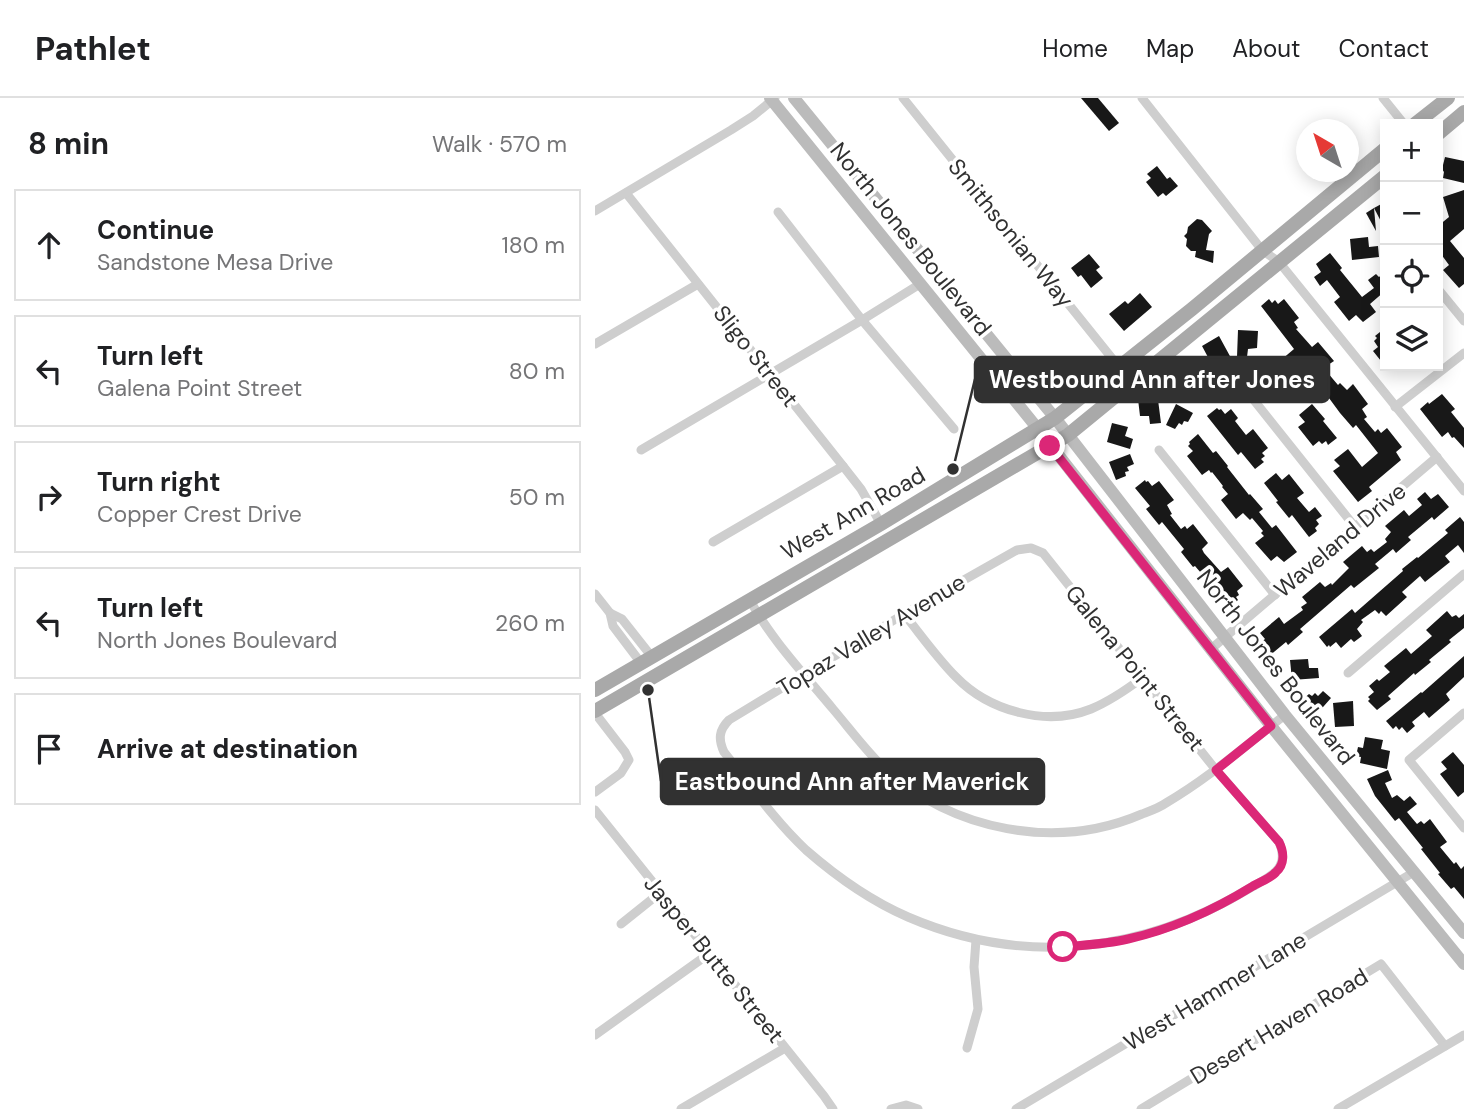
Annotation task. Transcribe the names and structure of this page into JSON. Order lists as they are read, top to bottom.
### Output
{
  "streets": {
    "main road": ["North Jones Boulevard", "West Ann Road"],
    "street": [
      "Smithsonian Way",
      "Sligo Street",
      "Waveland Drive",
      "Topaz Valley Avenue",
      "Galena Point Street",
      "Jasper Butte Street",
      "West Hammer Lane",
      "Desert Haven Road"
    ]
  },
  "crossings": [
    ["Smithsonian Way", "West Ann Road"],
    ["North Jones Boulevard", "West Ann Road"],
    ["North Jones Boulevard", "Waveland Drive"],
    ["North Jones Boulevard", "West Hammer Lane"],
    ["Sligo Street", "West Ann Road"],
    ["Topaz Valley Avenue", "Galena Point Street"]
  ],
  "places": ["Westbound Ann after Jones", "Eastbound Ann after Maverick"],
  "north": "top left",
  "page": {
    "header": "Pathlet",
    "nav": [
      "Home",
      "Map",
      "About",
      "Contact"
    ],
    "heading": ["8 min", "Walk · 570 m"],
    "map_buttons": ["+", "−"],
    "list": [
      ["Continue", "Sandstone Mesa Drive", "180 m"],
      ["Turn left", "Galena Point Street", "80 m"],
      ["Turn right", "Copper Crest Drive", "50 m"],
      ["Turn left", "North Jones Boulevard", "260 m"],
      "Arrive at destination"
    ]
  }
}
